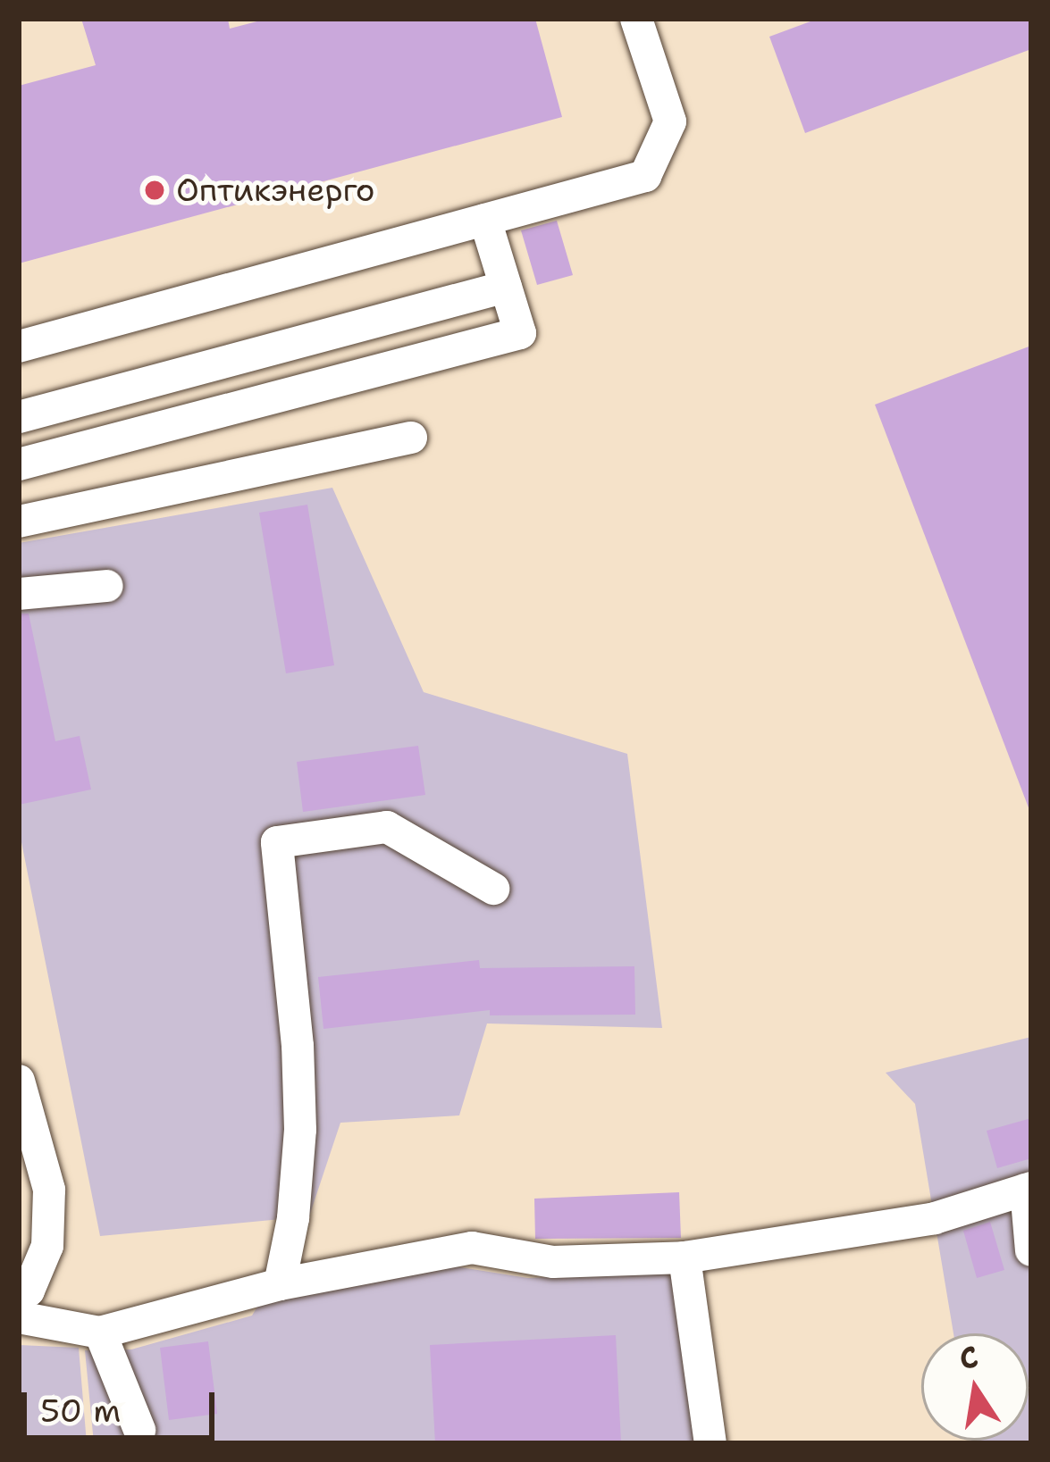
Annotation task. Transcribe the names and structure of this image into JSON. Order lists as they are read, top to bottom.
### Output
{
  "places": ["Оптикэнерго"],
  "scale_bar": "50 m",
  "north": "top"
}
